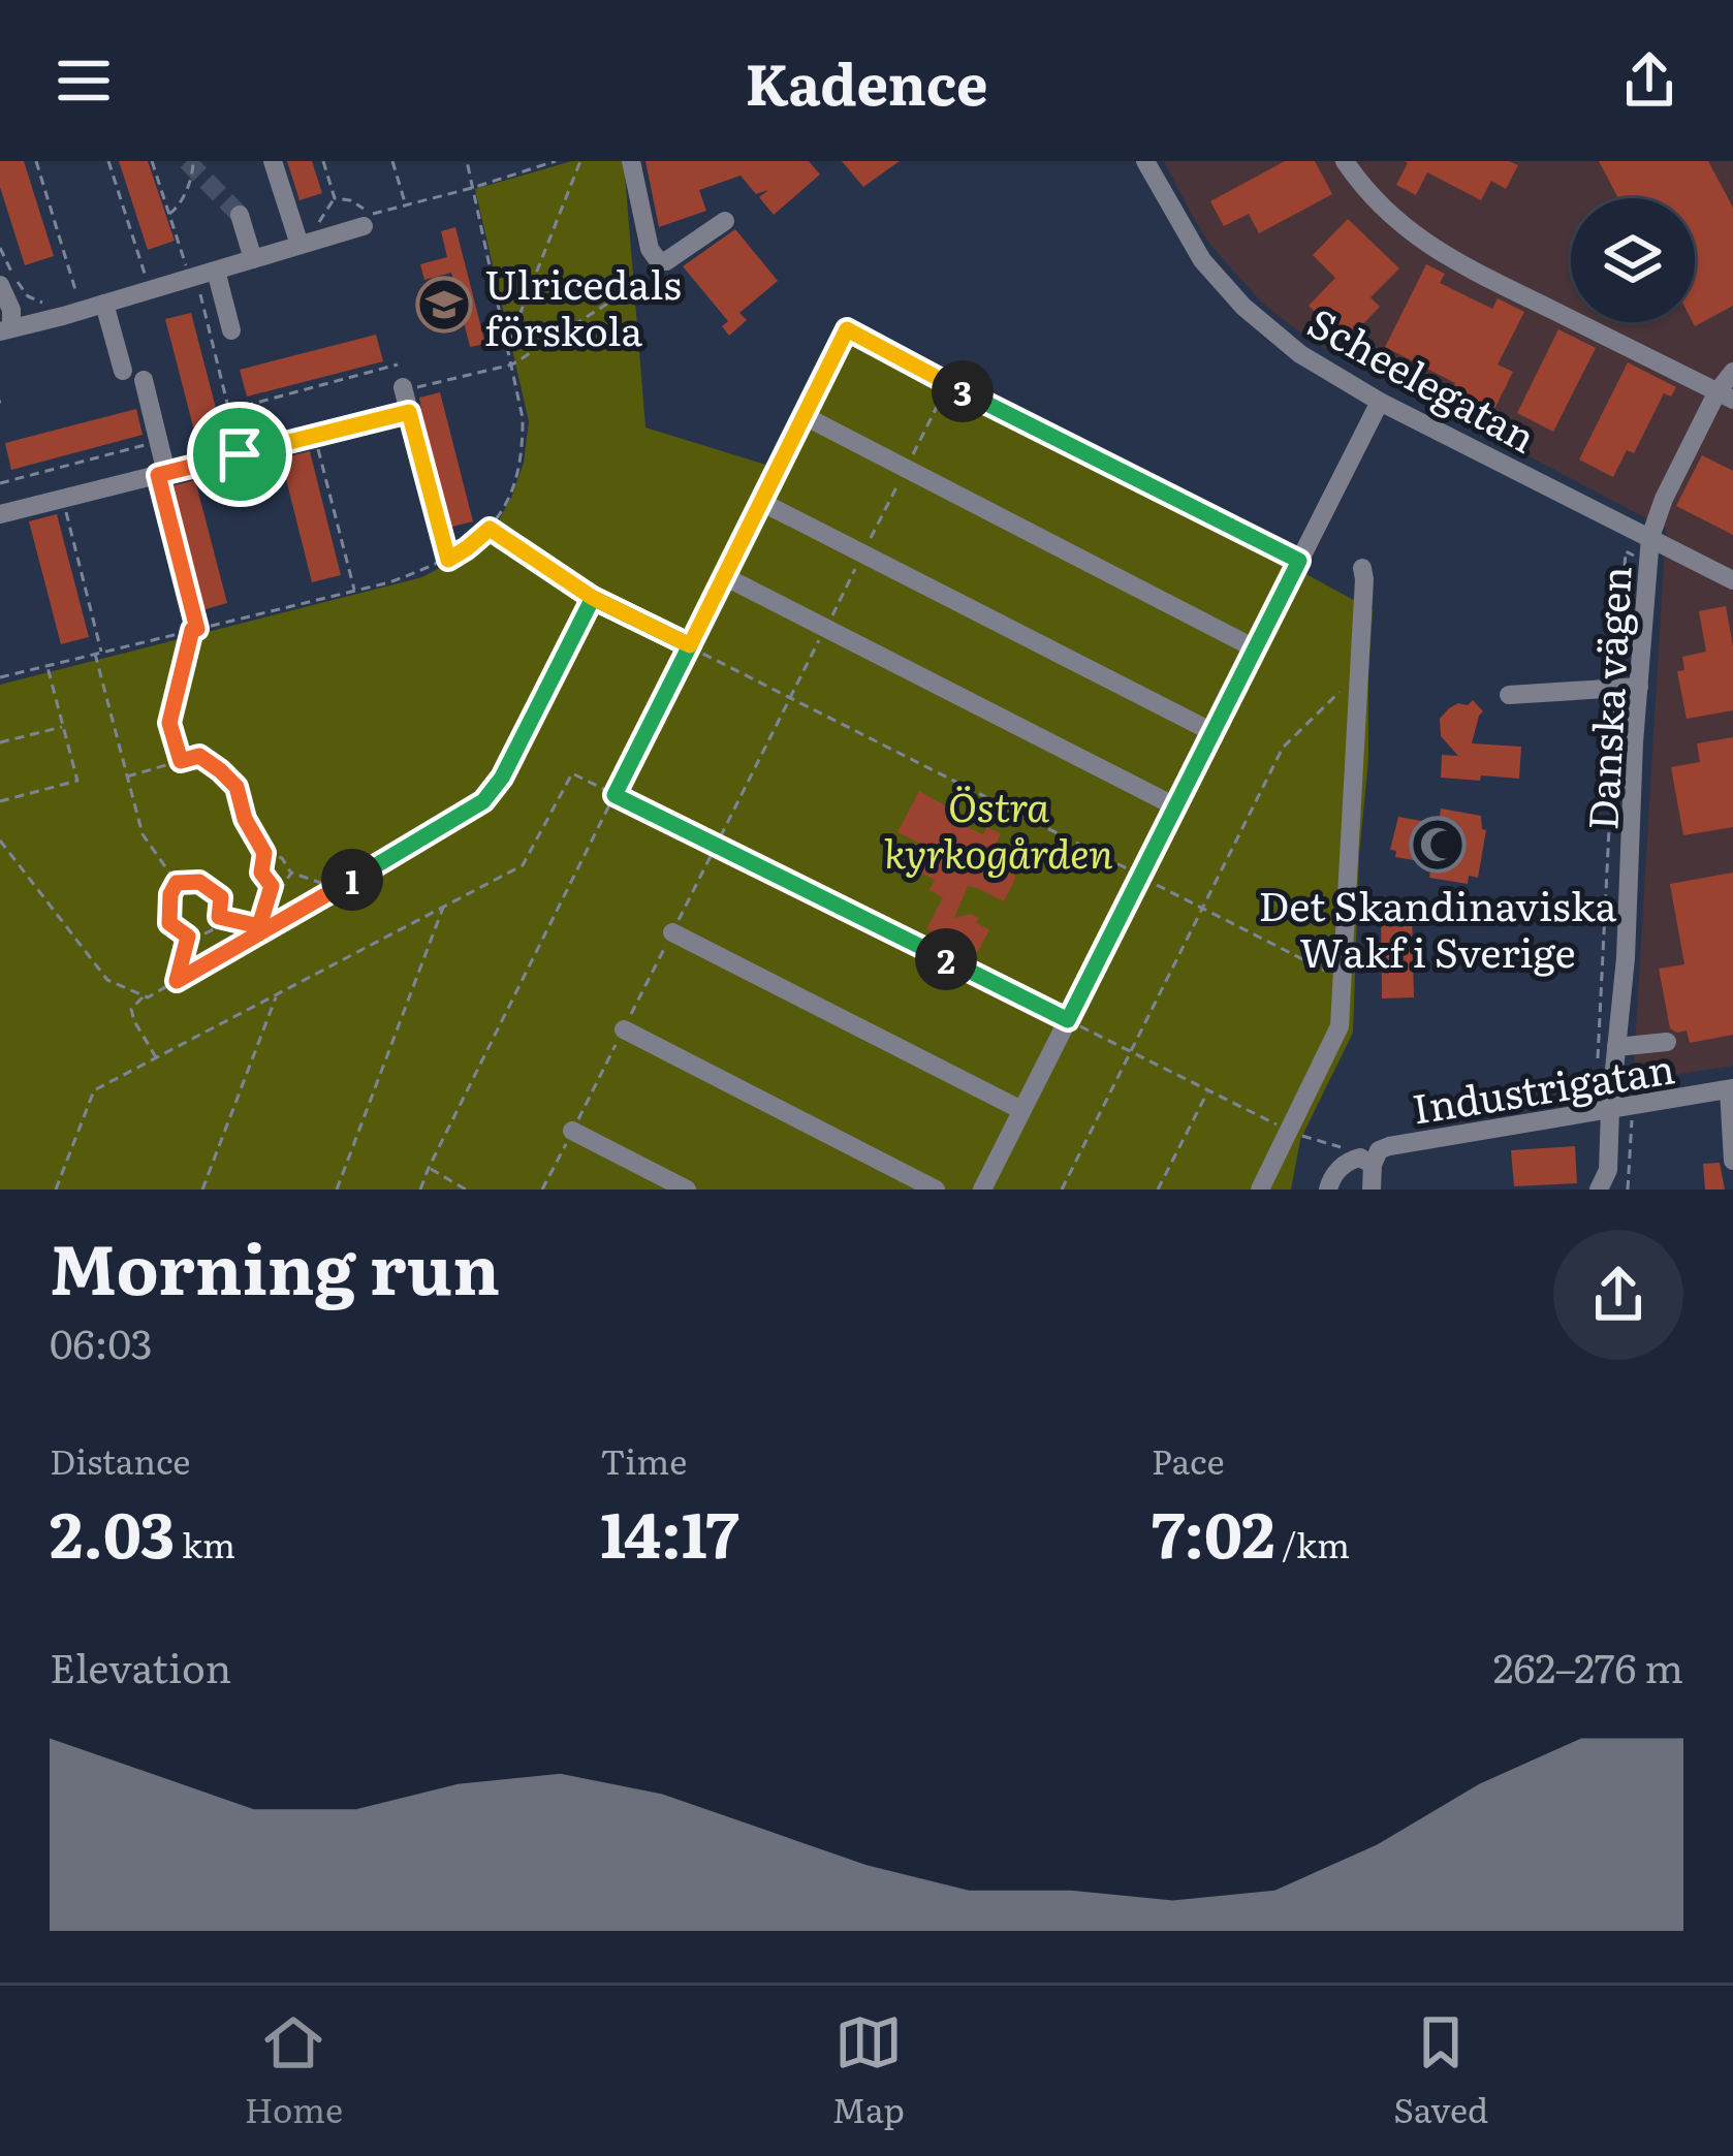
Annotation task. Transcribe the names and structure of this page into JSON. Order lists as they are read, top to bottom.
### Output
{
  "streets": {
    "street": ["Scheelegatan", "Danska vägen", "Industrigatan"]
  },
  "crossings": [
    ["Scheelegatan", "Danska vägen"],
    ["Danska vägen", "Industrigatan"]
  ],
  "parks": ["Östra kyrkogården"],
  "places": {
    "school or university": ["Ulricedals förskola"],
    "mosque": ["Det Skandinaviska Wakf i Sverige"]
  },
  "page": {
    "header": "Kadence",
    "pins": ["3", "1", "2"],
    "heading": ["Morning run", "06:03"],
    "stats": [
      ["Distance", "2.03 km"],
      ["Time", "14:17"],
      ["Pace", "7:02 /km"]
    ],
    "chart": ["Elevation", "262–276 m"],
    "tabs": ["Home", "Map", "Saved"]
  }
}
